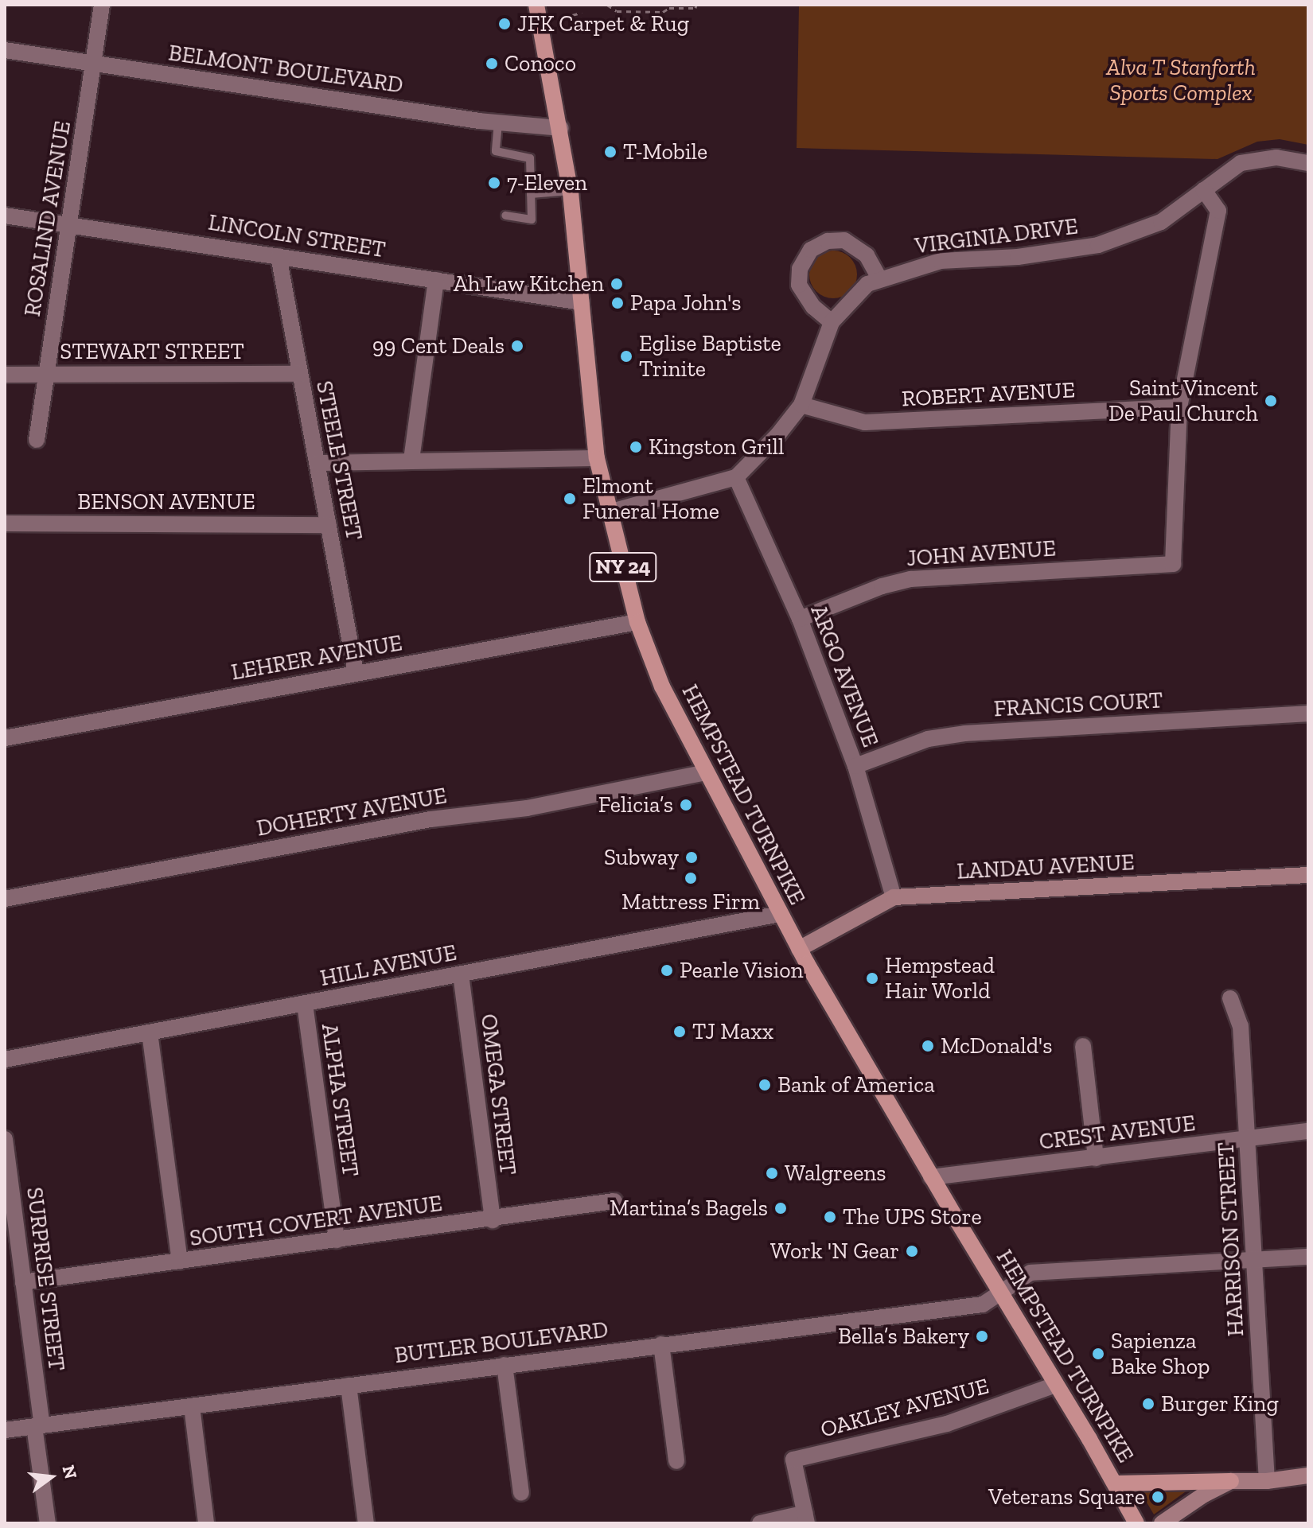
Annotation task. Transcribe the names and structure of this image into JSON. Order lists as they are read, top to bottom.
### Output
{
  "streets": {
    "main road": ["NY 24", "HEMPSTEAD TURNPIKE"],
    "street": [
      "BELMONT BOULEVARD",
      "ROSALIND AVENUE",
      "LINCOLN STREET",
      "VIRGINIA DRIVE",
      "STEWART STREET",
      "ROBERT AVENUE",
      "STEELE STREET",
      "BENSON AVENUE",
      "JOHN AVENUE",
      "LEHRER AVENUE",
      "ARGO AVENUE",
      "FRANCIS COURT",
      "DOHERTY AVENUE",
      "LANDAU AVENUE",
      "HILL AVENUE",
      "OMEGA STREET",
      "ALPHA STREET",
      "CREST AVENUE",
      "SOUTH COVERT AVENUE",
      "HARRISON STREET",
      "SURPRISE STREET",
      "BUTLER BOULEVARD",
      "OAKLEY AVENUE"
    ]
  },
  "crossings": [
    ["BELMONT BOULEVARD", "ROSALIND AVENUE"],
    ["BELMONT BOULEVARD", "HEMPSTEAD TURNPIKE"],
    ["ROSALIND AVENUE", "LINCOLN STREET"],
    ["ROSALIND AVENUE", "STEWART STREET"],
    ["LINCOLN STREET", "STEELE STREET"],
    ["LINCOLN STREET", "HEMPSTEAD TURNPIKE"],
    ["VIRGINIA DRIVE", "ROBERT AVENUE"],
    ["VIRGINIA DRIVE", "ARGO AVENUE"],
    ["STEWART STREET", "STEELE STREET"],
    ["ROBERT AVENUE", "JOHN AVENUE"],
    ["STEELE STREET", "BENSON AVENUE"],
    ["STEELE STREET", "LEHRER AVENUE"],
    ["JOHN AVENUE", "ARGO AVENUE"],
    ["LEHRER AVENUE", "HEMPSTEAD TURNPIKE"],
    ["ARGO AVENUE", "FRANCIS COURT"],
    ["ARGO AVENUE", "LANDAU AVENUE"],
    ["HEMPSTEAD TURNPIKE", "DOHERTY AVENUE"],
    ["HEMPSTEAD TURNPIKE", "LANDAU AVENUE"],
    ["HEMPSTEAD TURNPIKE", "HILL AVENUE"],
    ["HEMPSTEAD TURNPIKE", "CREST AVENUE"],
    ["HEMPSTEAD TURNPIKE", "BUTLER BOULEVARD"],
    ["HEMPSTEAD TURNPIKE", "OAKLEY AVENUE"],
    ["HILL AVENUE", "OMEGA STREET"],
    ["HILL AVENUE", "ALPHA STREET"],
    ["OMEGA STREET", "SOUTH COVERT AVENUE"],
    ["ALPHA STREET", "SOUTH COVERT AVENUE"],
    ["CREST AVENUE", "HARRISON STREET"],
    ["SOUTH COVERT AVENUE", "SURPRISE STREET"],
    ["HARRISON STREET", "BUTLER BOULEVARD"],
    ["SURPRISE STREET", "BUTLER BOULEVARD"]
  ],
  "parks": ["Alva T Stanforth Sports Complex"],
  "places": [
    "JFK Carpet & Rug",
    "Conoco",
    "T-Mobile",
    "7-Eleven",
    "Ah Law Kitchen",
    "Papa John's",
    "99 Cent Deals",
    "Eglise Baptiste Trinite",
    "Saint Vincent De Paul Church",
    "Kingston Grill",
    "Elmont Funeral Home",
    "Felicia’s",
    "Subway",
    "Mattress Firm",
    "Pearle Vision",
    "Hempstead Hair World",
    "TJ Maxx",
    "McDonald's",
    "Bank of America",
    "Walgreens",
    "Martina’s Bagels",
    "The UPS Store",
    "Work 'N Gear",
    "Bella’s Bakery",
    "Sapienza Bake Shop",
    "Burger King",
    "Veterans Square"
  ],
  "north": "right"
}
